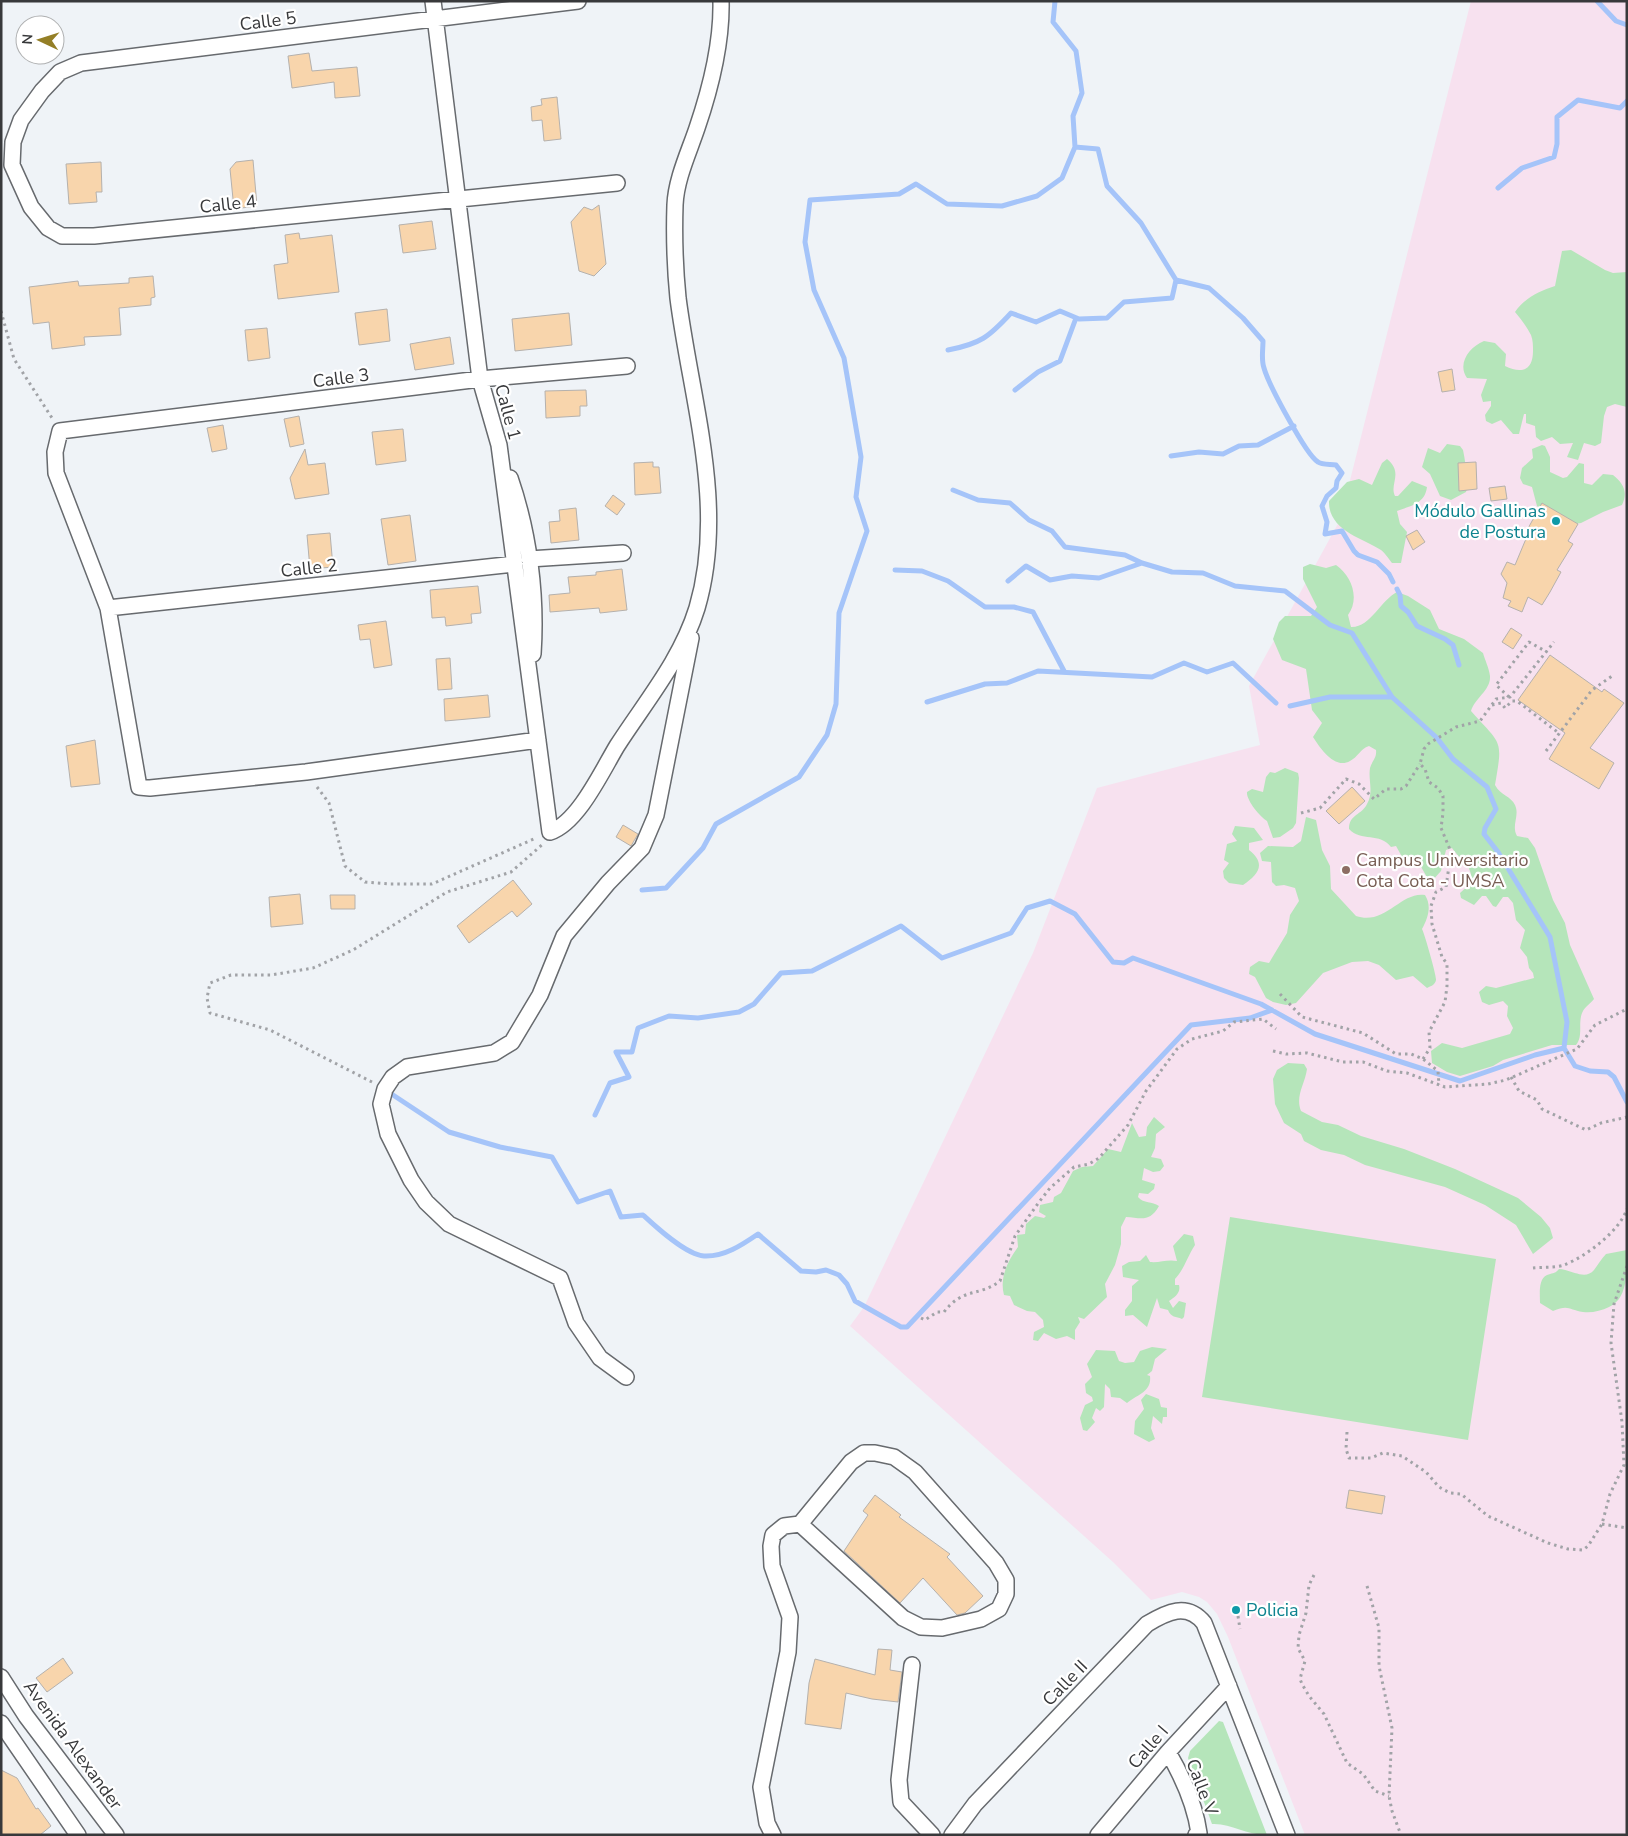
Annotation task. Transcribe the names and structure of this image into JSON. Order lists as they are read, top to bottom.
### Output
{
  "streets": {
    "street": [
      "Calle 5",
      "Calle 4",
      "Calle 3",
      "Calle 1",
      "Calle 2",
      "Calle II",
      "Avenida Alexander",
      "Calle I",
      "Calle V"
    ]
  },
  "crossings": [
    ["Calle 5", "Calle 4"],
    ["Calle 5", "Calle 1"],
    ["Calle 4", "Calle 1"],
    ["Calle 3", "Calle 1"],
    ["Calle 1", "Calle 2"],
    ["Calle II", "Calle I"],
    ["Calle I", "Calle V"]
  ],
  "places": ["Módulo Gallinas de Postura", "Campus Universitario Cota Cota - UMSA", "Policia"],
  "north": "left"
}
